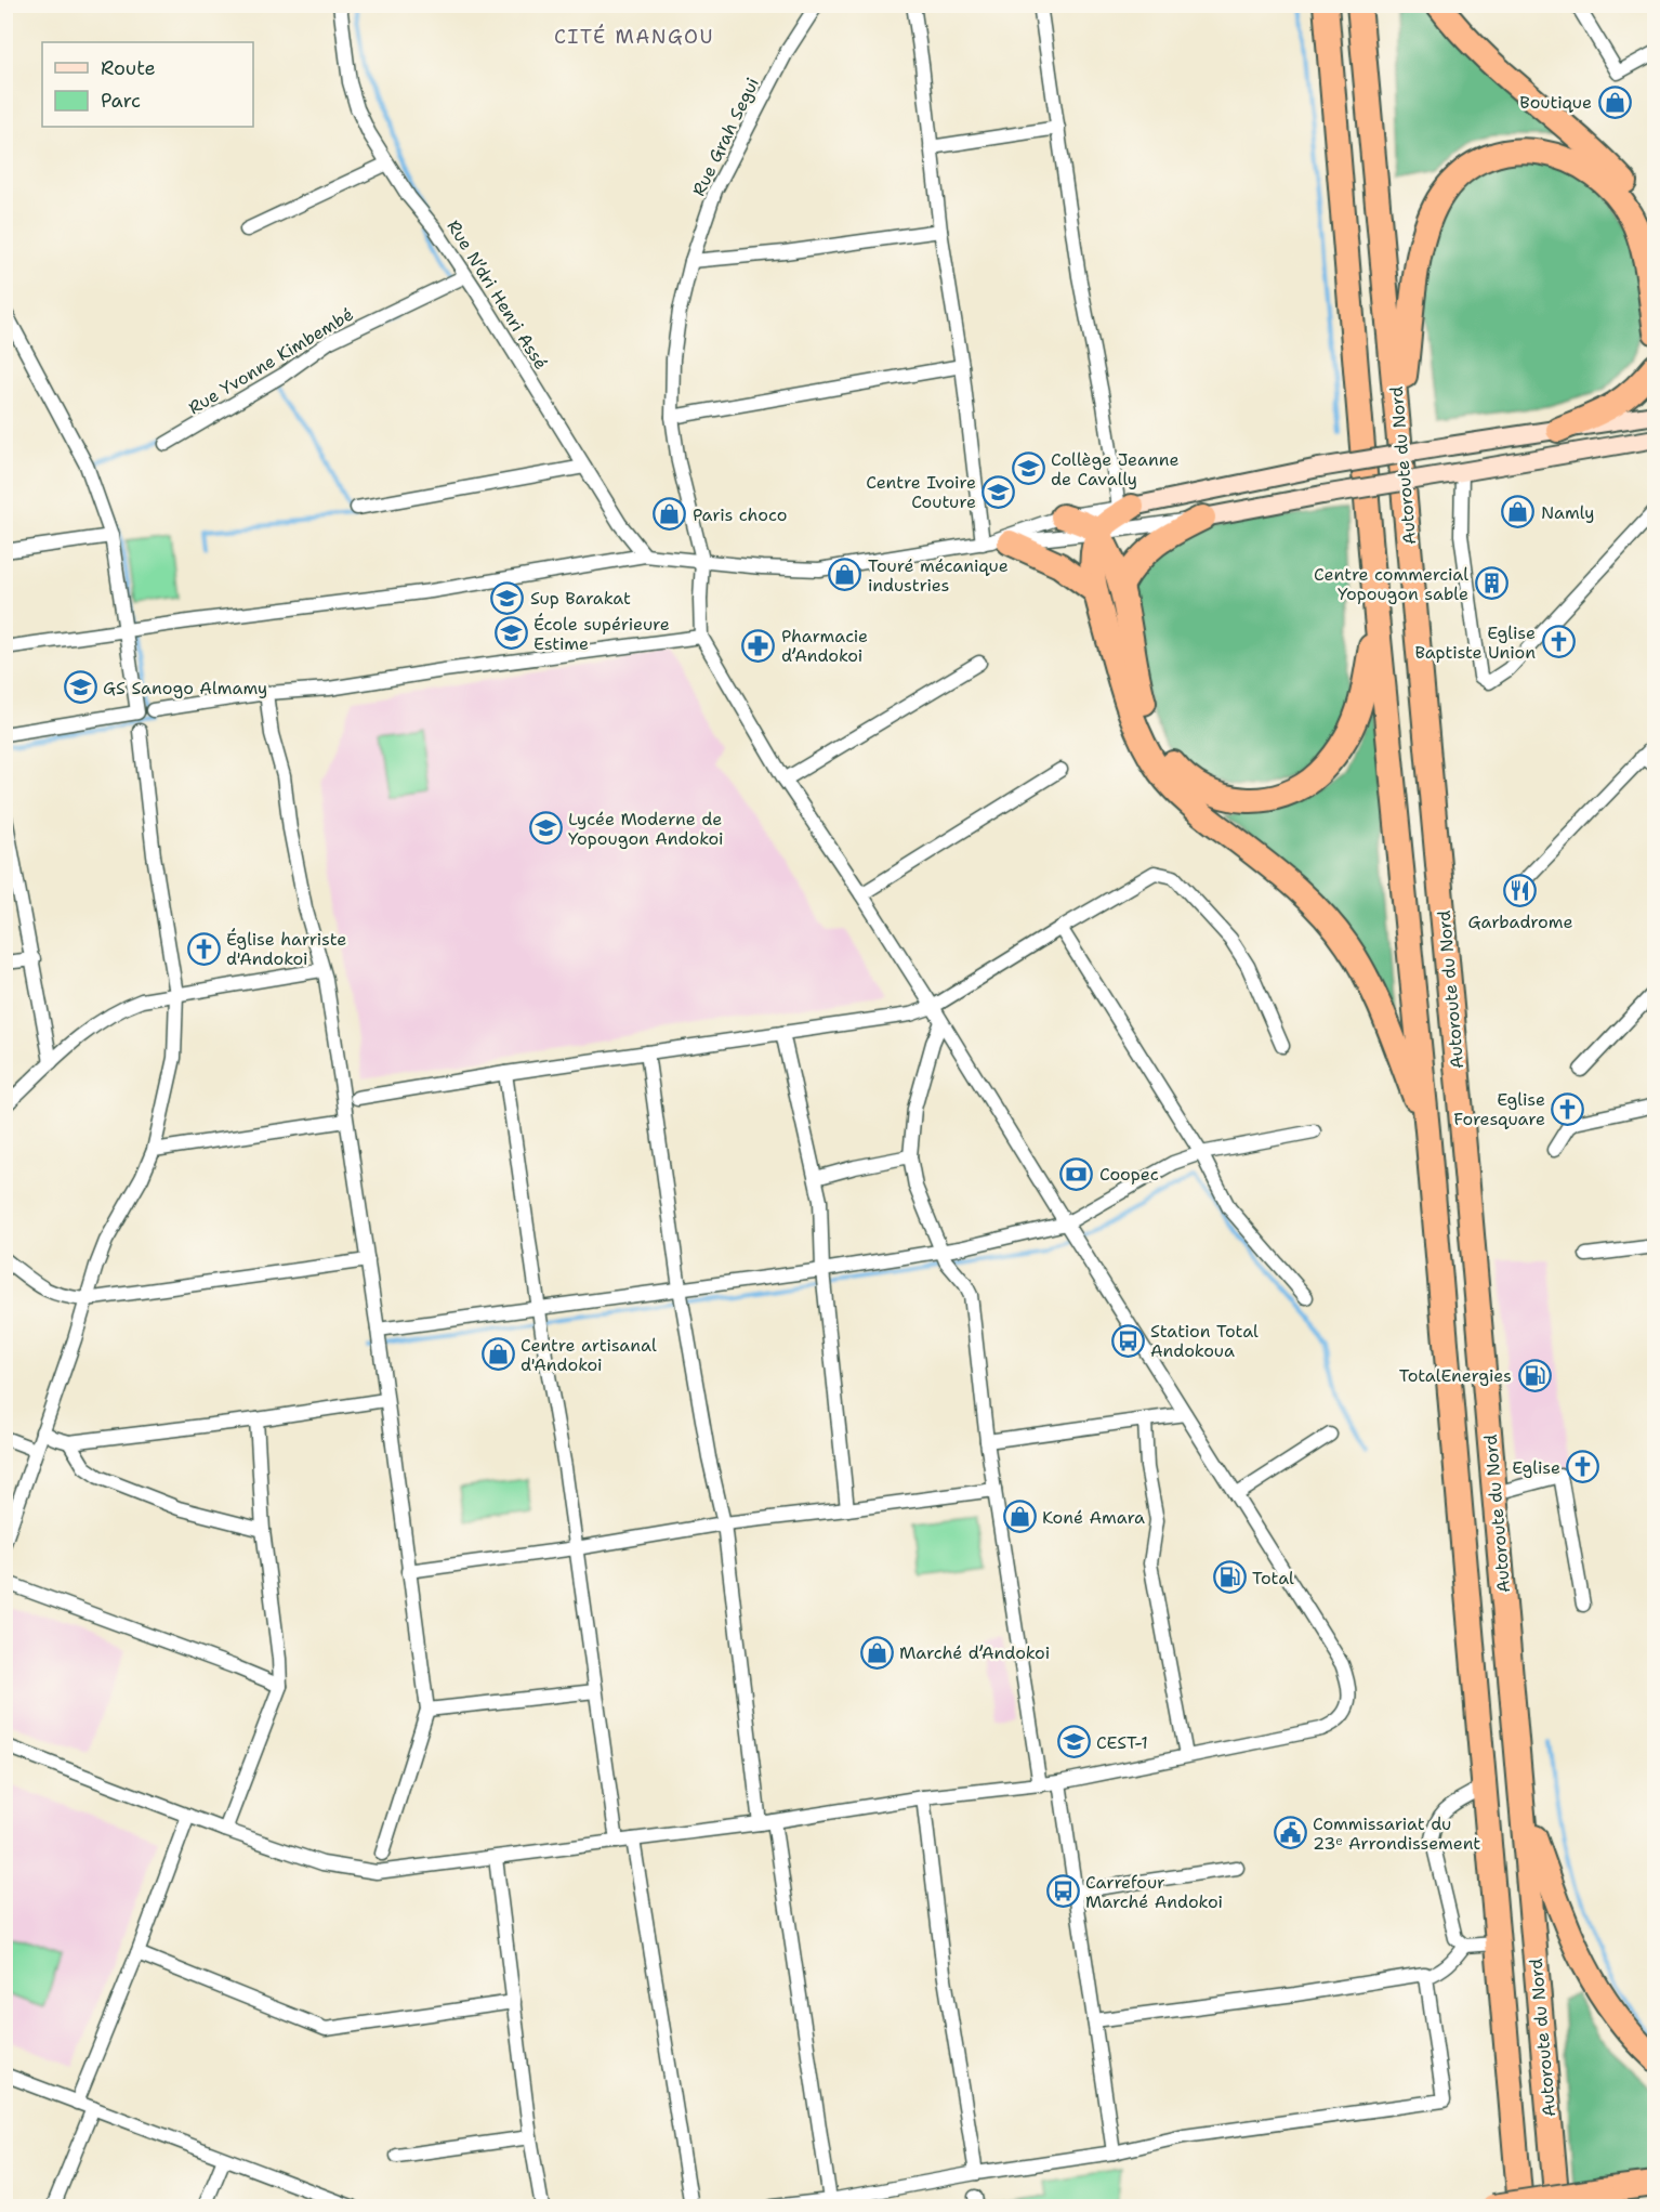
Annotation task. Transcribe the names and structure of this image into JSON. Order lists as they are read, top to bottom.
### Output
{
  "streets": {
    "highway": ["Autoroute du Nord"],
    "street": ["Rue Grah Segui", "Rue N’dri Henri Assé", "Rue Yvonne Kimbembé"]
  },
  "crossings": [
    ["Rue N’dri Henri Assé", "Rue Yvonne Kimbembé"]
  ],
  "districts": ["CITÉ MANGOU"],
  "places": {
    "shop": [
      "Boutique",
      "Namly",
      "Paris choco",
      "Touré mécanique industries",
      "Centre artisanal d'Andokoi",
      "Koné Amara",
      "Marché d’Andokoi"
    ],
    "school or university": [
      "Collège Jeanne de Cavally",
      "Centre Ivoire Couture",
      "Sup Barakat",
      "École supérieure Estime",
      "GS Sanogo Almamy",
      "Lycée Moderne de Yopougon Andokoi",
      "CEST-1"
    ],
    "building": ["Centre commercial Yopougon sable"],
    "church": [
      "Eglise Baptiste Union",
      "Église harriste d'Andokoi",
      "Eglise Foresquare",
      "Eglise"
    ],
    "pharmacy": ["Pharmacie d’Andokoi"],
    "restaurant": ["Garbadrome"],
    "bank": ["Coopec"],
    "bus stop": ["Station Total Andokoua", "Carrefour Marché Andokoi"],
    "fuel station": ["TotalEnergies", "Total"],
    "public building": ["Commissariat du 23ᵉ Arrondissement"]
  },
  "legend": ["Route", "Parc"]
}
